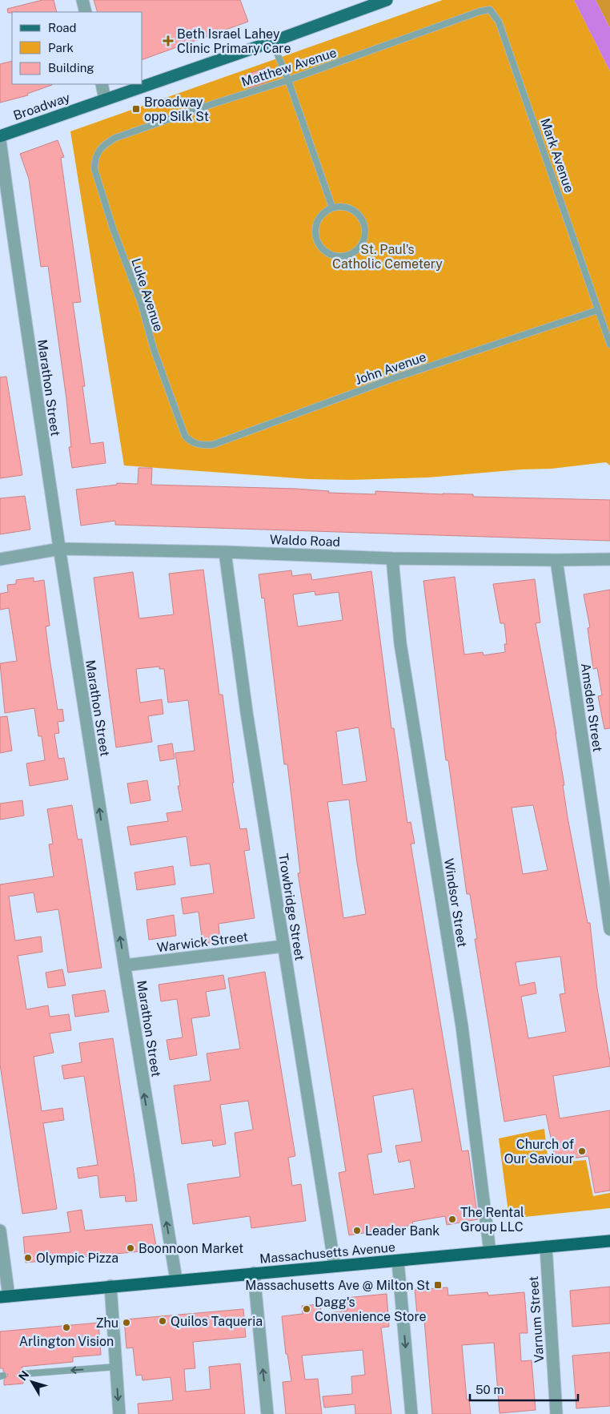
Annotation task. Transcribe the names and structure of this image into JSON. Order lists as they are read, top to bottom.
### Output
{
  "streets": {
    "highway": ["Massachusetts Avenue"],
    "main road": ["Broadway"],
    "street": [
      "Marathon Street",
      "Waldo Road",
      "Amsden Street",
      "Windsor Street",
      "Trowbridge Street",
      "Warwick Street",
      "Varnum Street"
    ],
    "lane": [
      "Matthew Avenue",
      "Mark Avenue",
      "Luke Avenue",
      "John Avenue"
    ]
  },
  "crossings": [
    ["Matthew Avenue", "Mark Avenue"],
    ["Matthew Avenue", "Luke Avenue"],
    ["Mark Avenue", "John Avenue"],
    ["Luke Avenue", "John Avenue"],
    ["Marathon Street", "Waldo Road"],
    ["Marathon Street", "Warwick Street"],
    ["Marathon Street", "Massachusetts Avenue"],
    ["Waldo Road", "Amsden Street"],
    ["Waldo Road", "Windsor Street"],
    ["Waldo Road", "Trowbridge Street"],
    ["Windsor Street", "Massachusetts Avenue"],
    ["Trowbridge Street", "Warwick Street"],
    ["Trowbridge Street", "Massachusetts Avenue"],
    ["Massachusetts Avenue", "Varnum Street"]
  ],
  "one_way": ["Marathon Street"],
  "parks": ["St. Paul's Catholic Cemetery"],
  "places": {
    "health": ["Beth Israel Lahey Clinic Primary Care"],
    "transit": ["Broadway opp Silk St", "Massachusetts Ave @ Milton St"],
    "other": [
      "Church of Our Saviour",
      "The Rental Group LLC",
      "Leader Bank",
      "Boonnoon Market",
      "Olympic Pizza",
      "Dagg's Convenience Store",
      "Quilos Taqueria",
      "Zhu",
      "Arlington Vision"
    ]
  },
  "legend": ["Road", "Park", "Building"],
  "scale_bar": "50 m",
  "north": "top left"
}
